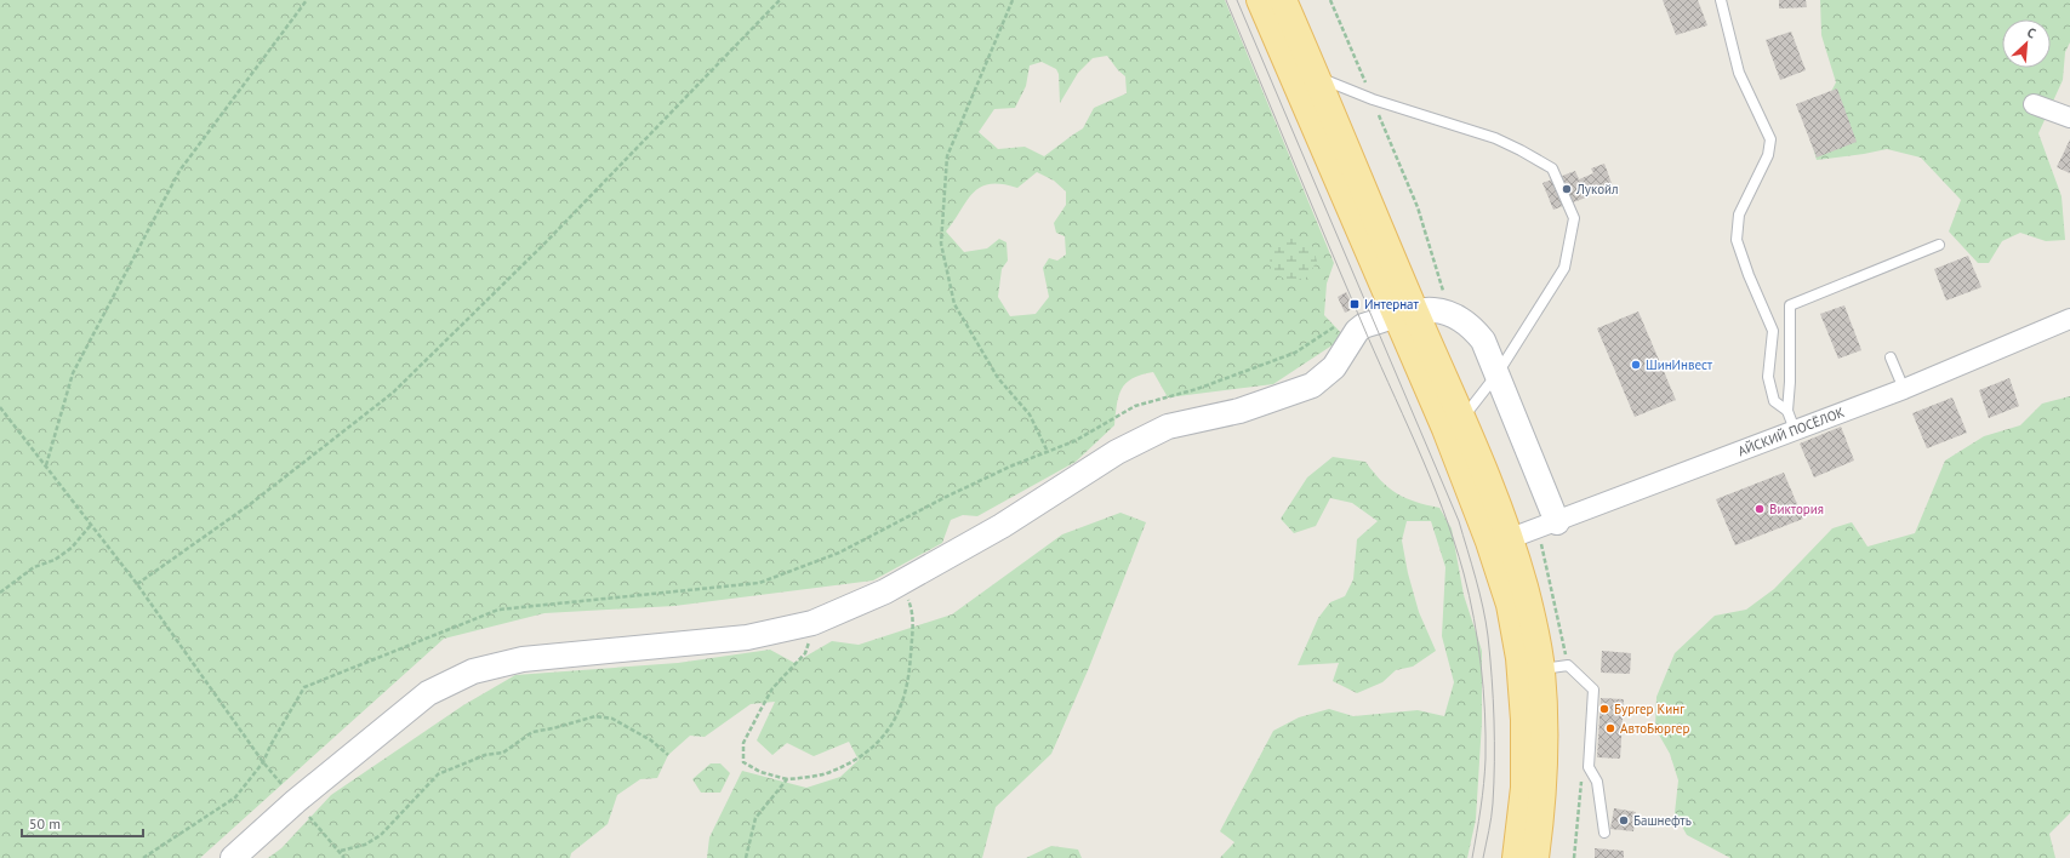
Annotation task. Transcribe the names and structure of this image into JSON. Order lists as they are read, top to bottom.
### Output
{
  "streets": {
    "street": ["АЙСКИЙ ПОСЁЛОК"]
  },
  "places": {
    "other": [
      "Лукойл",
      "ШинИнвест",
      "Виктория",
      "Бургер Кинг",
      "АвтоБюргер",
      "Башнефть"
    ],
    "transit": ["Интернат"]
  },
  "scale_bar": "50 m",
  "north": "top right"
}
